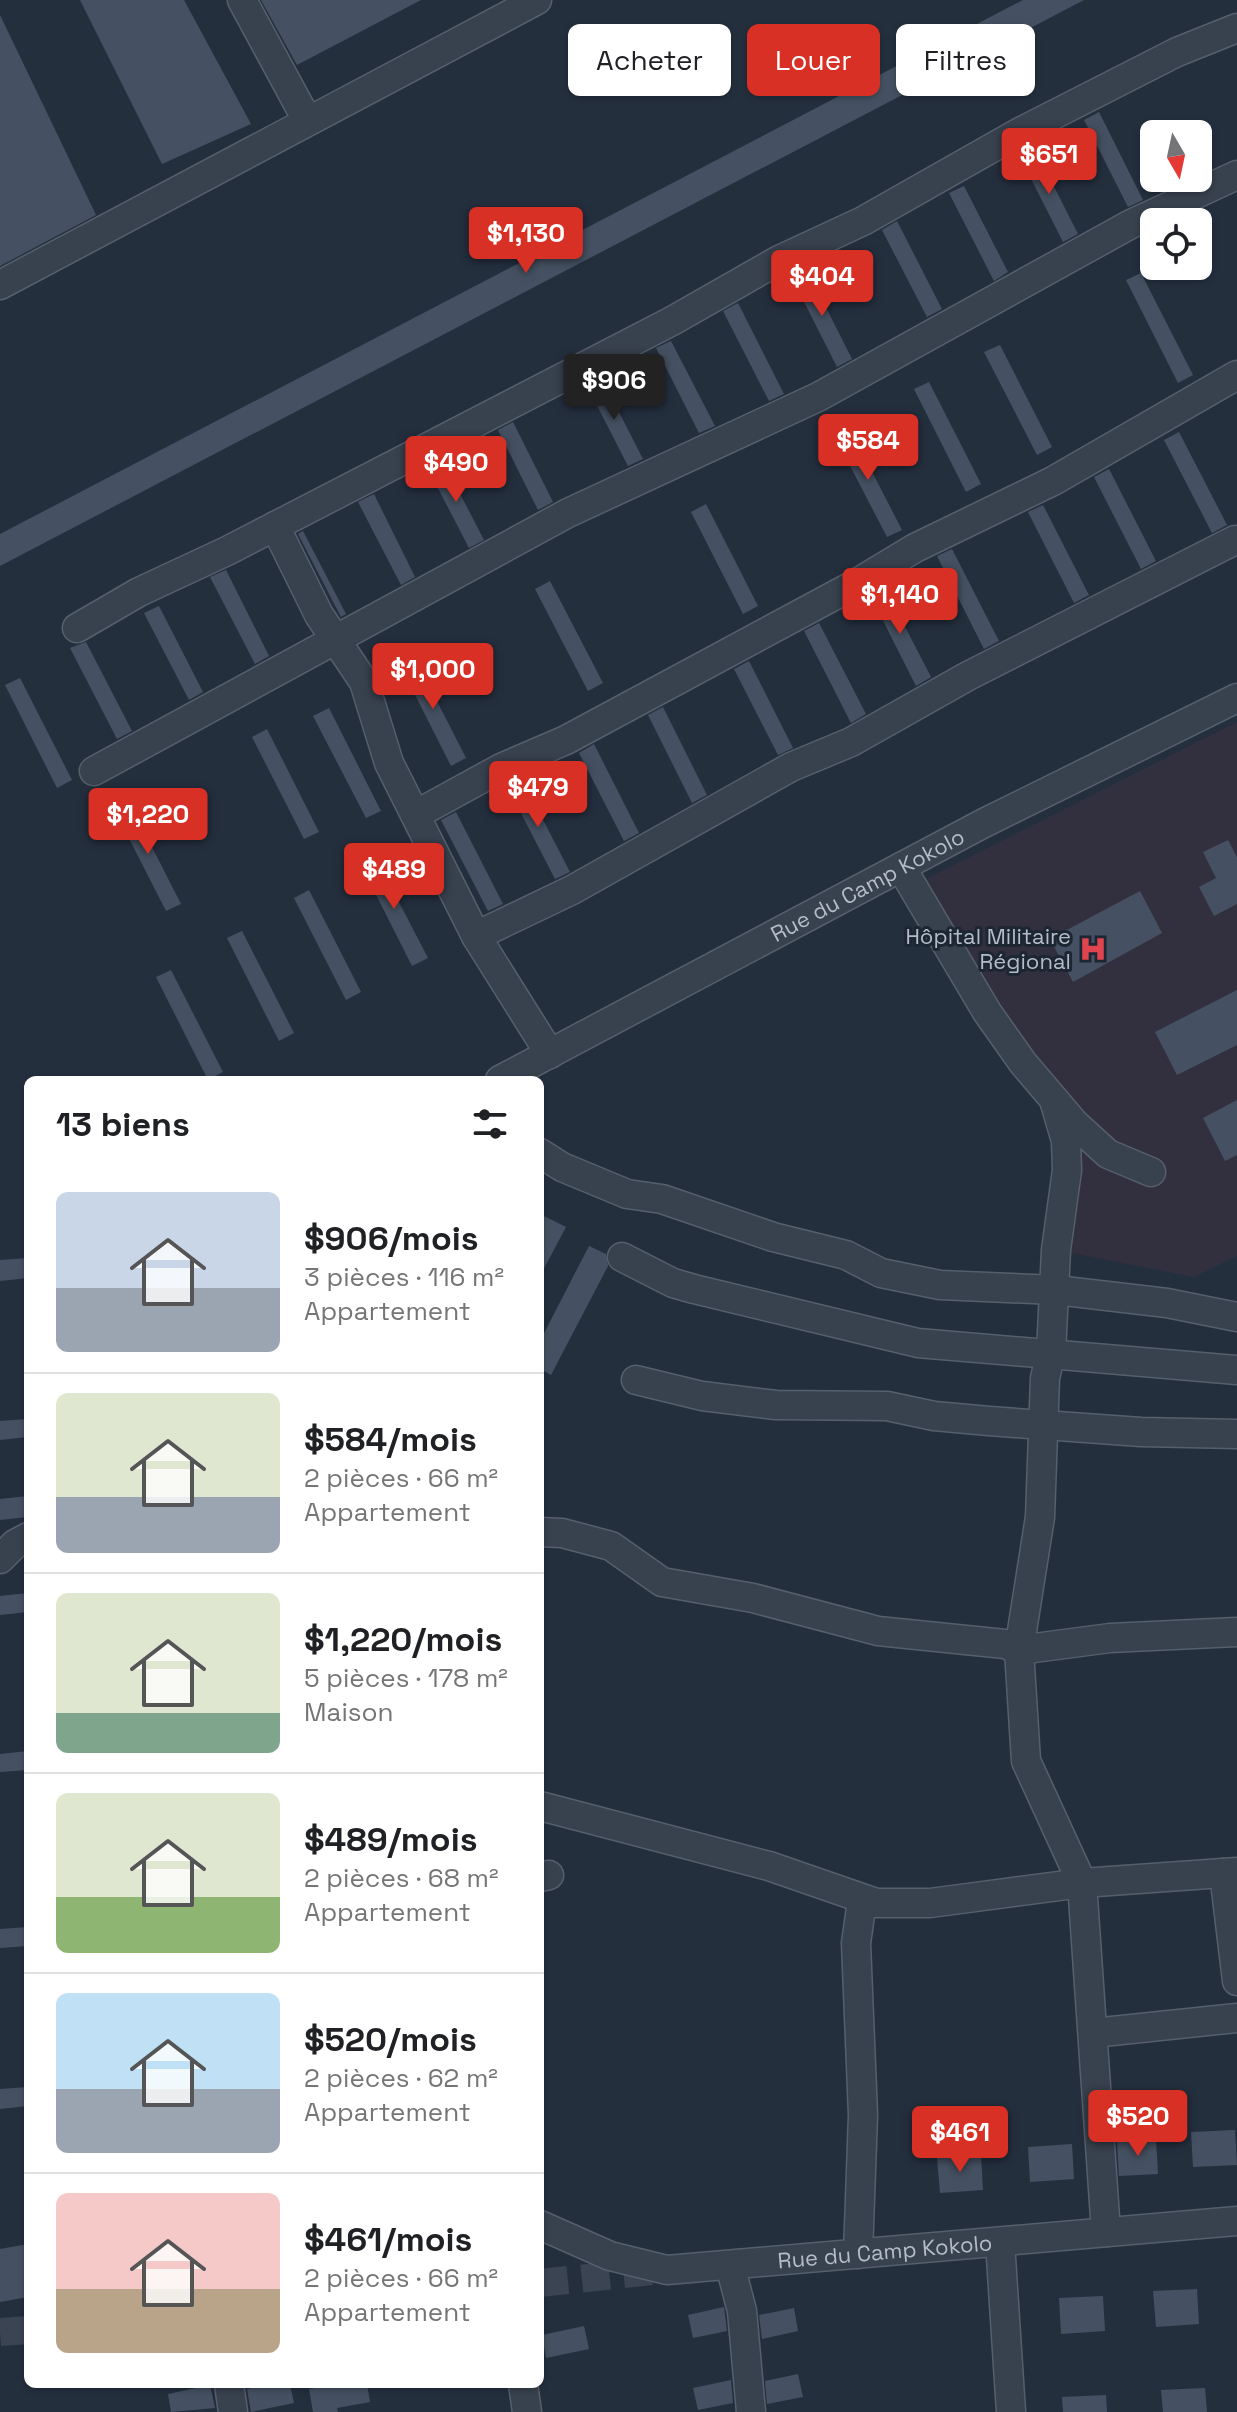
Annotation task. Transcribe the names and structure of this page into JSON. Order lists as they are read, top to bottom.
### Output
{
  "streets": {
    "street": ["Rue du Camp Kokolo"]
  },
  "places": {
    "hospital": ["Hôpital Militaire Régional"]
  },
  "north": "bottom",
  "page": {
    "chip": ["Acheter", "Louer", "Filtres"],
    "price": [
      "$651",
      "$1,130",
      "$404",
      "$906",
      "$584",
      "$490",
      "$1,140",
      "$1,000",
      "$479",
      "$1,220",
      "$489",
      "$520",
      "$461"
    ],
    "heading": "13 biens",
    "list": [
      {
        "name": "$906/mois",
        "note": "3 pièces · 116 m² · Appartement"
      },
      {
        "name": "$584/mois",
        "note": "2 pièces · 66 m² · Appartement"
      },
      {
        "name": "$1,220/mois",
        "note": "5 pièces · 178 m² · Maison"
      },
      {
        "name": "$489/mois",
        "note": "2 pièces · 68 m² · Appartement"
      },
      {
        "name": "$520/mois",
        "note": "2 pièces · 62 m² · Appartement"
      },
      {
        "name": "$461/mois",
        "note": "2 pièces · 66 m² · Appartement"
      }
    ]
  }
}
